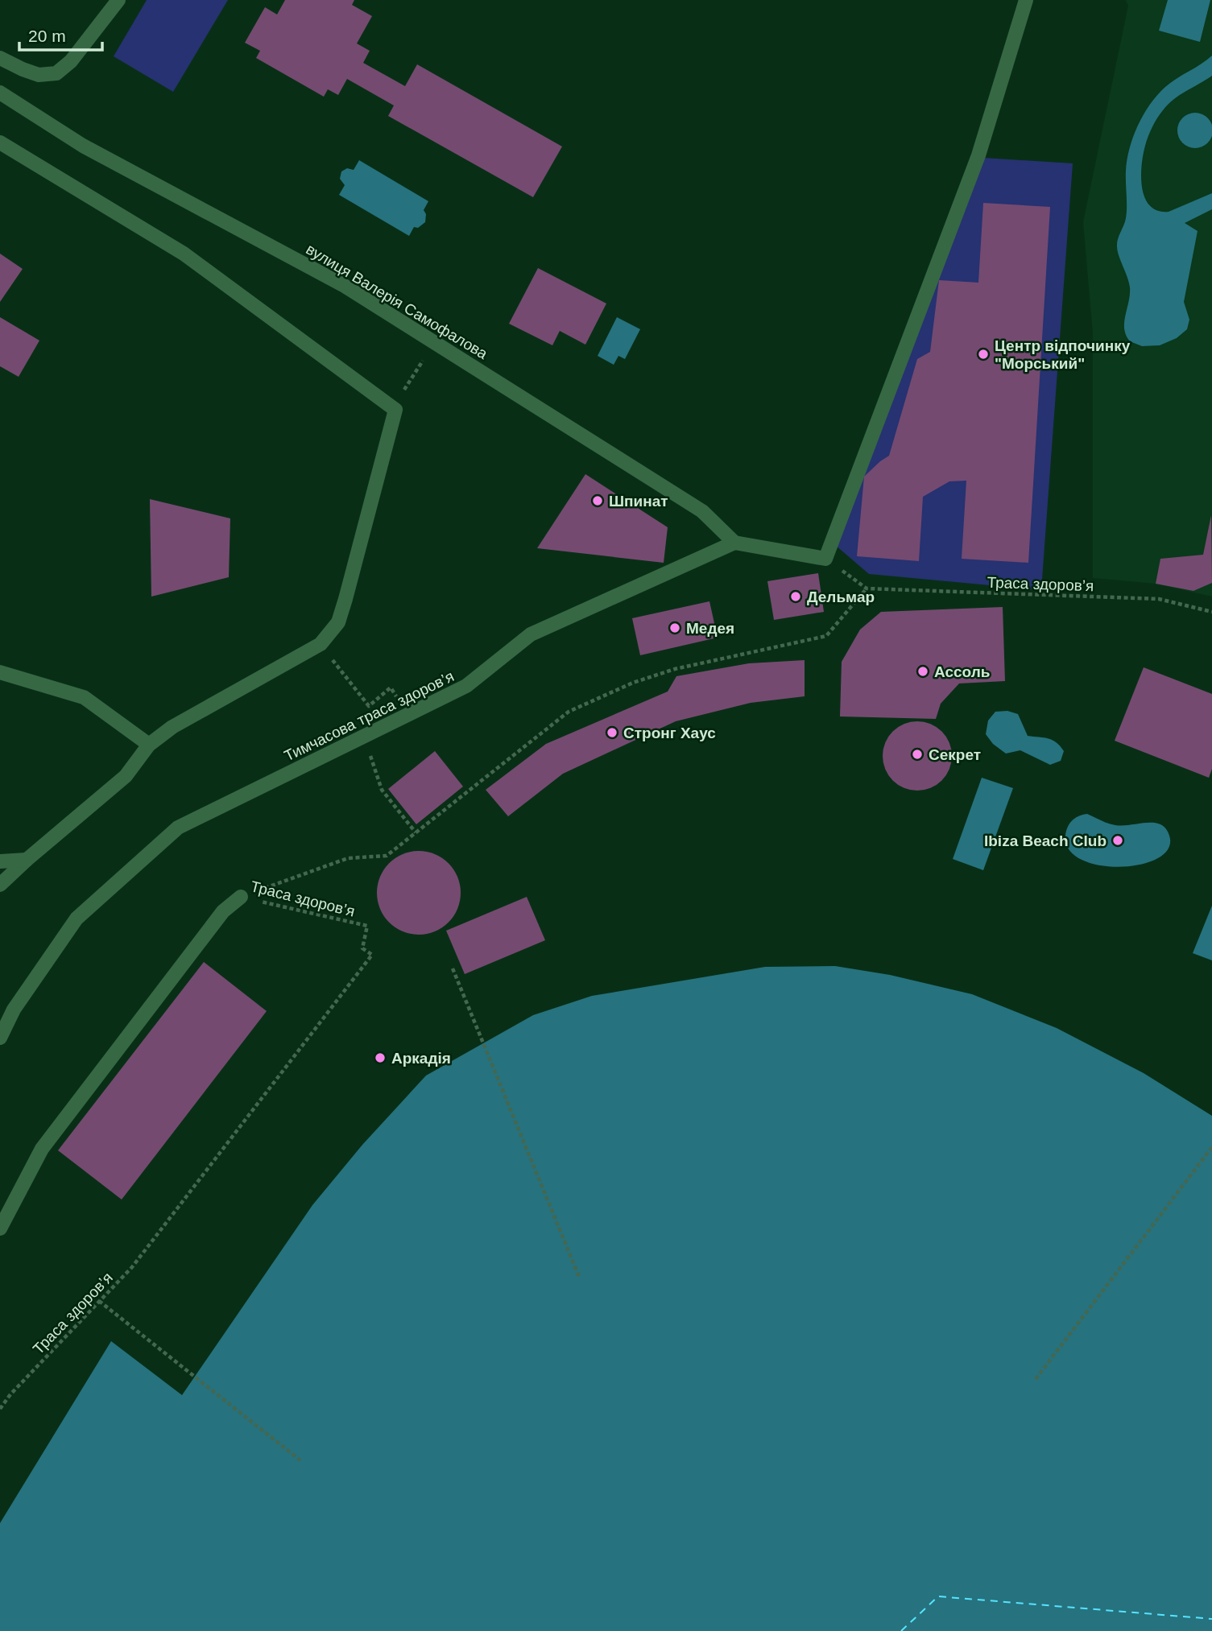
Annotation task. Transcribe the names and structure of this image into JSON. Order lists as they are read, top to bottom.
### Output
{
  "streets": {
    "street": ["вулиця Валерія Самофалова", "Тимчасова траса здоров’я"],
    "path": ["Траса здоров’я"]
  },
  "crossings": [
    ["вулиця Валерія Самофалова", "Тимчасова траса здоров’я"]
  ],
  "places": [
    "Центр відпочинку \"Морський\"",
    "Шпинат",
    "Дельмар",
    "Медея",
    "Ассоль",
    "Стронг Хаус",
    "Секрет",
    "Ibiza Beach Club",
    "Аркадія"
  ],
  "scale_bar": "20 m"
}
